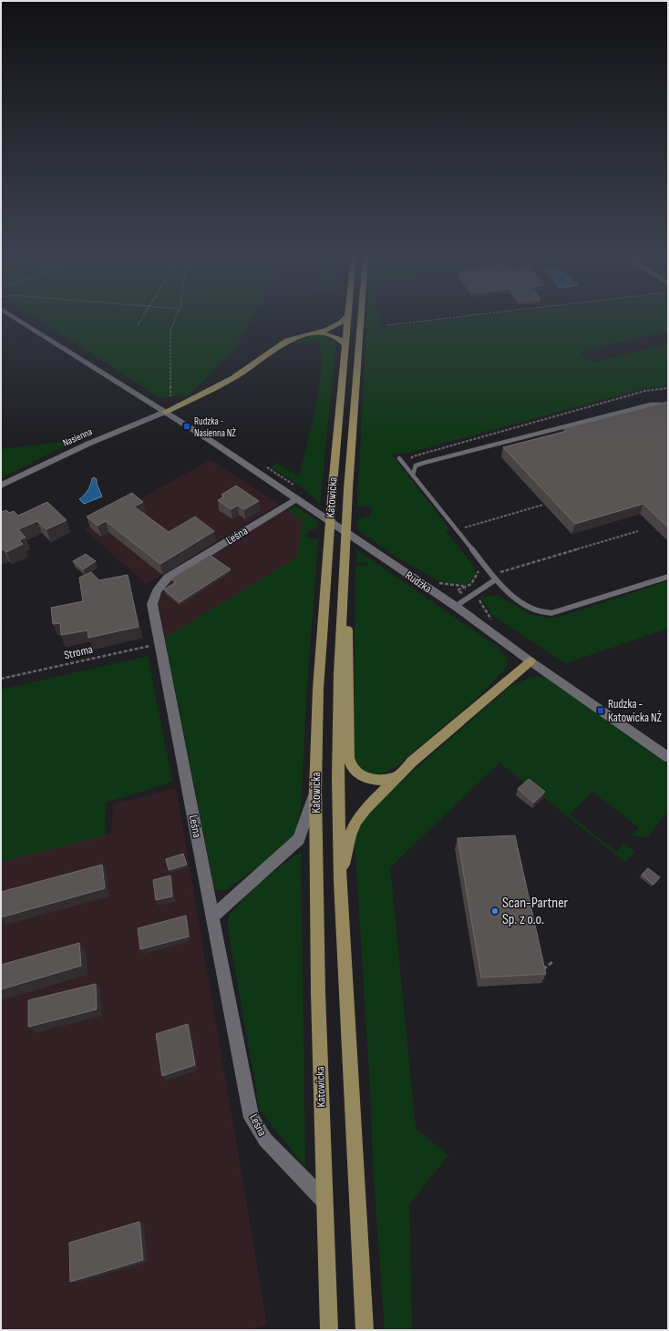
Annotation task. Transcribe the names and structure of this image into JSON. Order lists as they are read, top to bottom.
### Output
{
  "streets": {
    "main road": ["Katowicka"],
    "street": ["Nasienna", "Leśna", "Rudzka"],
    "path": ["Stroma"]
  },
  "crossings": [
    ["Nasienna", "Rudzka"],
    ["Katowicka", "Leśna"],
    ["Leśna", "Rudzka"],
    ["Leśna", "Stroma"]
  ],
  "places": {
    "transit": ["Rudzka - Nasienna NŻ", "Rudzka - Katowicka NŻ"],
    "other": ["Scan-Partner Sp. z o.o."]
  }
}
